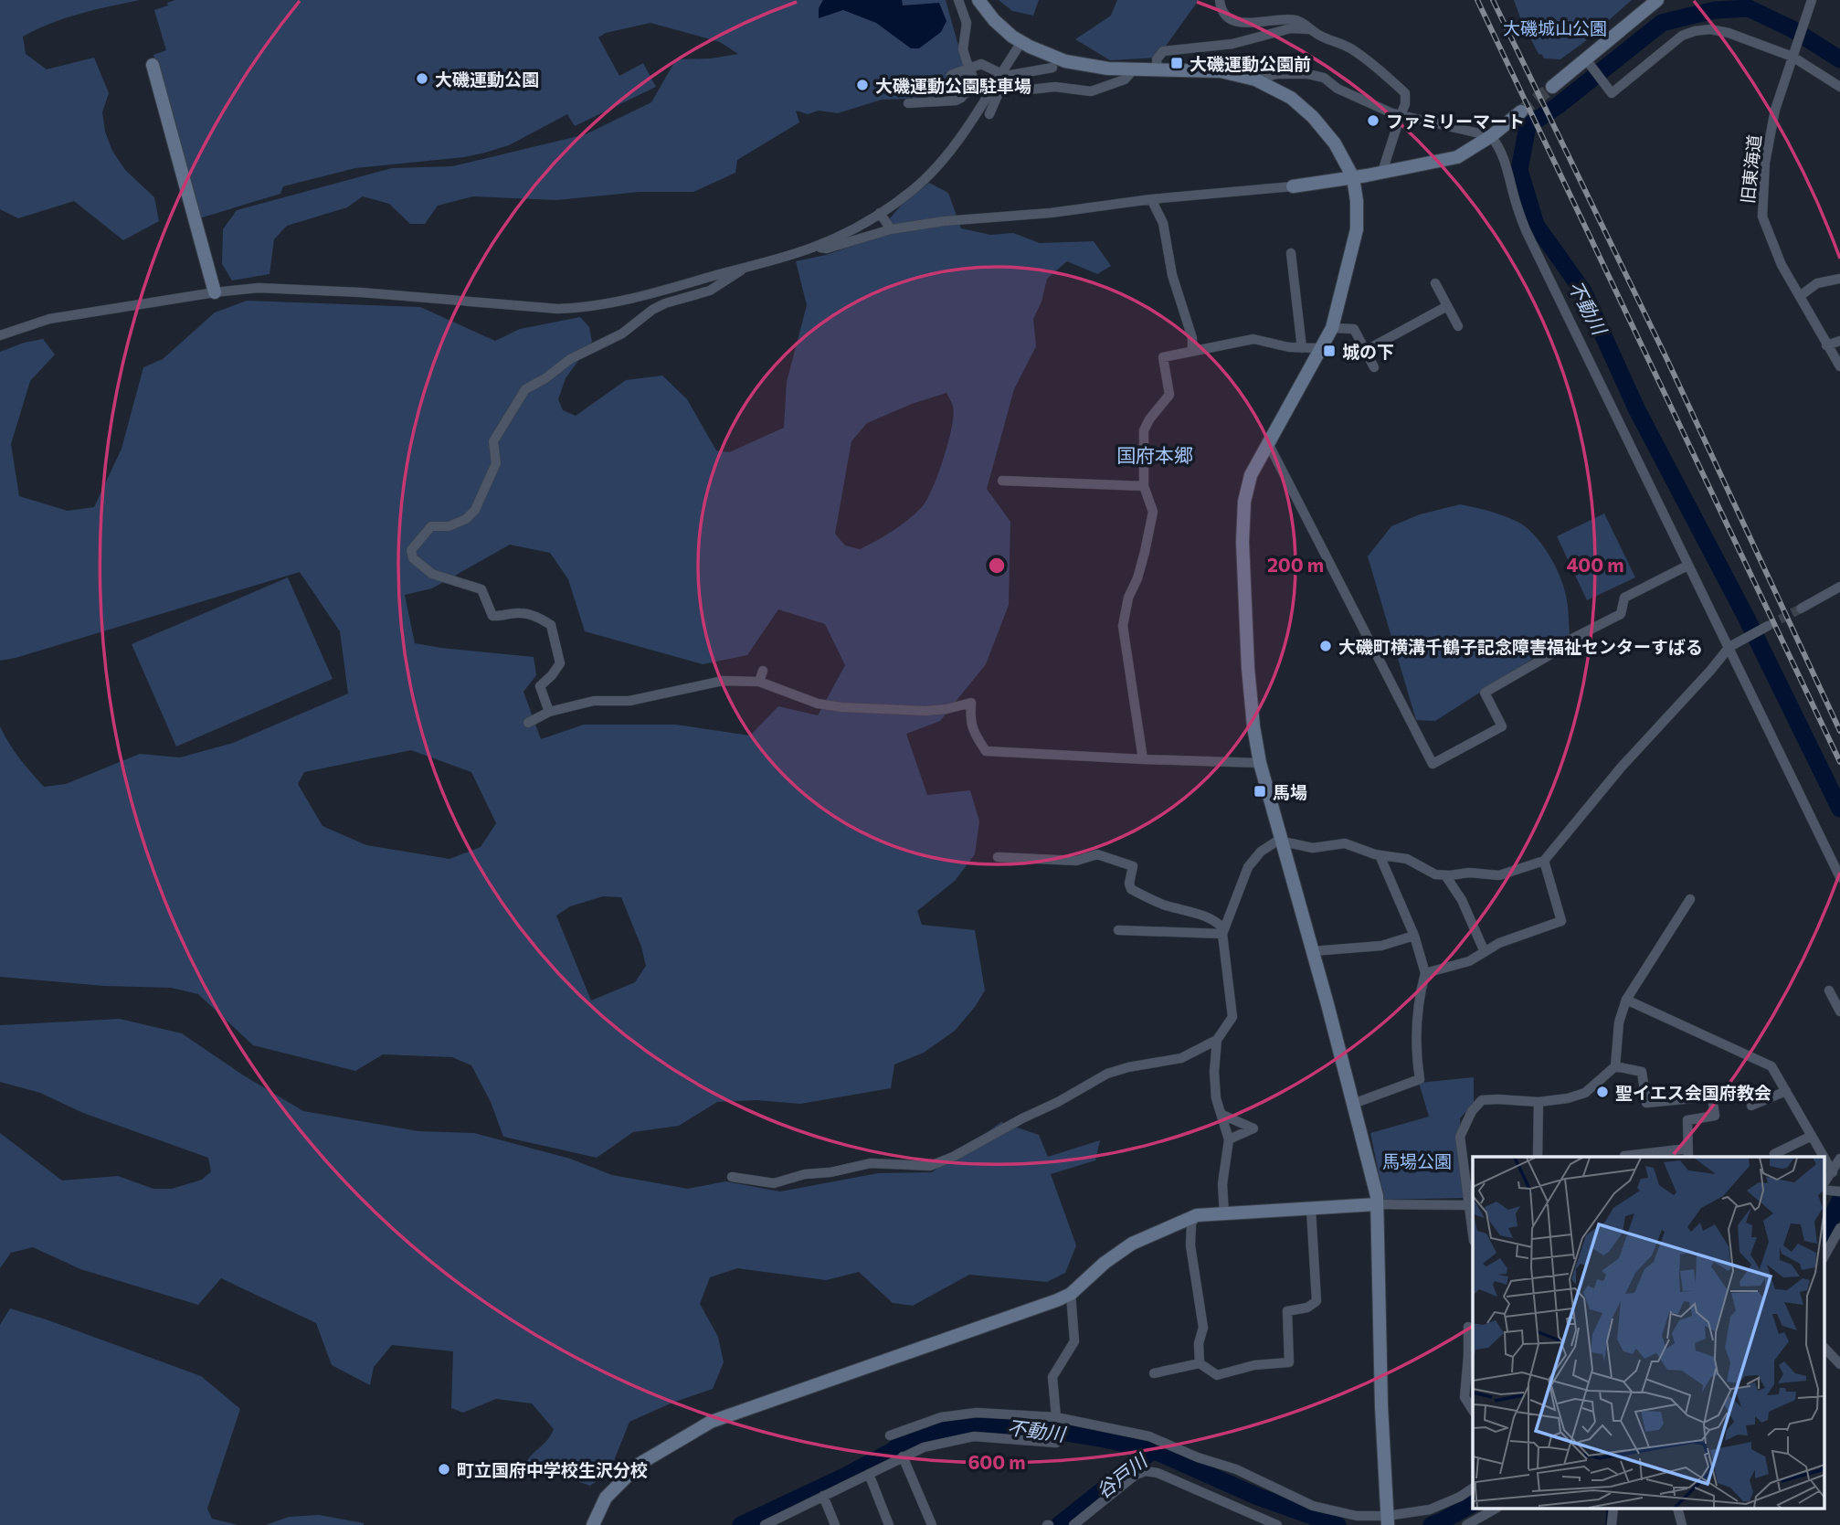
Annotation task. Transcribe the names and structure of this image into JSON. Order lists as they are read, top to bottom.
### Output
{
  "streets": {
    "street": ["旧東海道"]
  },
  "districts": ["国府本郷"],
  "water": ["不動川", "谷戸川"],
  "parks": ["大磯城山公園", "馬場公園"],
  "places": {
    "transit": ["大磯運動公園前", "城の下", "馬場"],
    "other": [
      "大磯運動公園",
      "大磯運動公園駐車場",
      "ファミリーマート",
      "大磯町横溝千鶴子記念障害福祉センターすばる",
      "聖イエス会国府教会",
      "町立国府中学校生沢分校"
    ]
  },
  "rings": ["200 m", "400 m", "600 m"]
}
